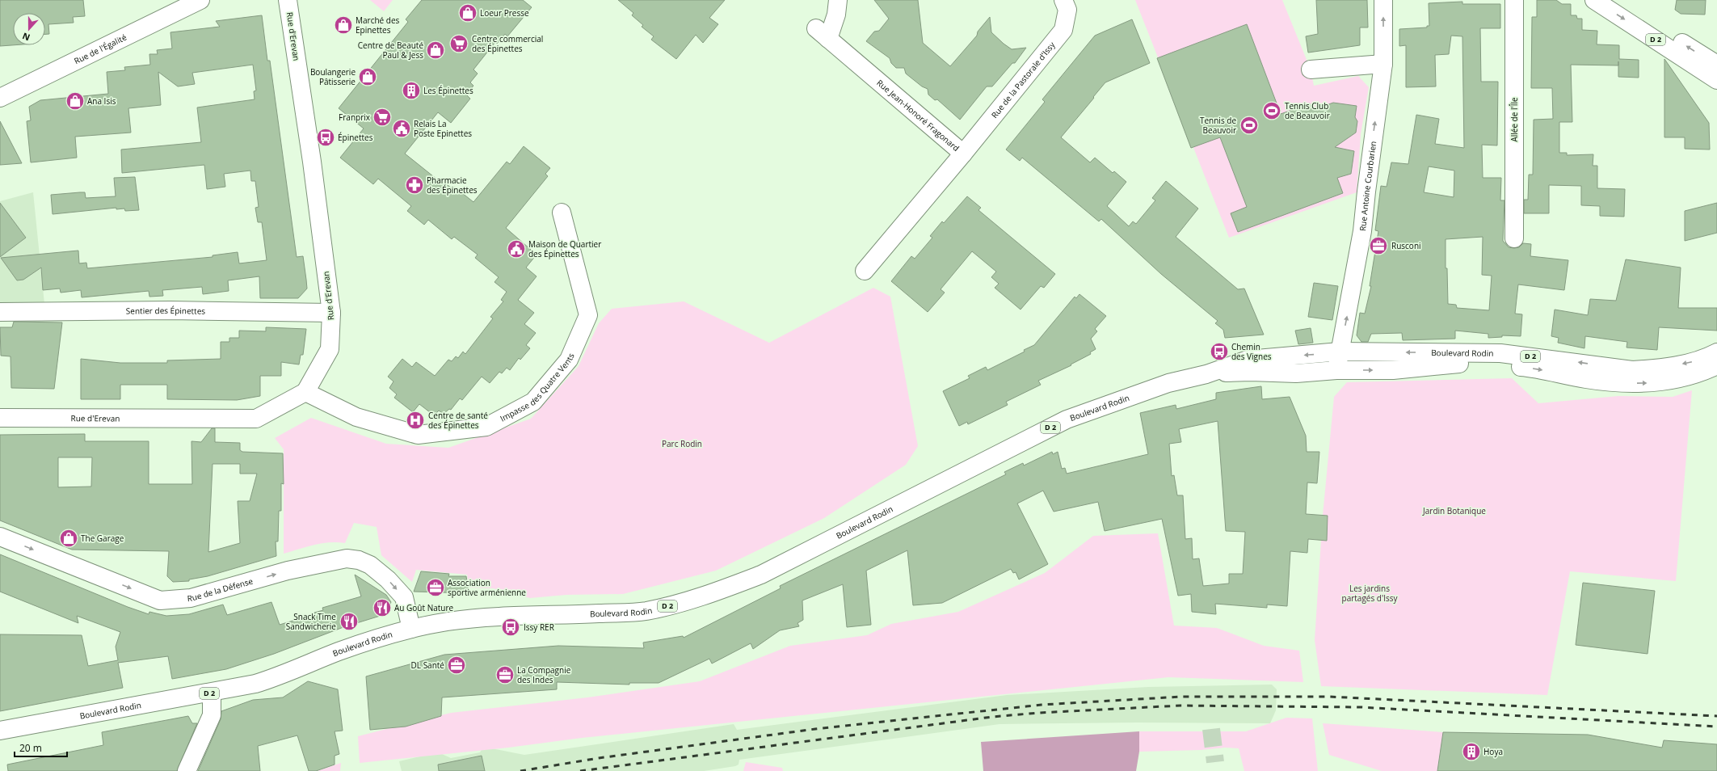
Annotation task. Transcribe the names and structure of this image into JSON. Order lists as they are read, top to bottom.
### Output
{
  "streets": {
    "street": [
      "Rue d'Erevan",
      "D 2",
      "Rue de l'Égalité",
      "Rue de la Pastorale d'Issy",
      "Rue Jean-Honoré Fragonard",
      "Allée de l'Île",
      "Rue Antoine Courbarien",
      "Sentier des Épinettes",
      "Boulevard Rodin",
      "Impasse des Quatre Vents",
      "Rue de la Défense"
    ]
  },
  "crossings": [
    ["Rue d'Erevan", "Sentier des Épinettes"],
    ["Rue d'Erevan", "Impasse des Quatre Vents"],
    ["Rue de la Pastorale d'Issy", "Rue Jean-Honoré Fragonard"],
    ["Rue Antoine Courbarien", "Boulevard Rodin"],
    ["Boulevard Rodin", "Rue de la Défense"]
  ],
  "one_way": ["Rue Antoine Courbarien", "Rue de la Défense"],
  "parks": ["Parc Rodin", "Jardin Botanique", "Les jardins partagés d'Issy"],
  "places": {
    "shop": [
      "Loeur Presse",
      "Marché des Epinettes",
      "Centre de Beauté Paul & Jess",
      "Boulangerie Pâtisserie",
      "Ana Isis",
      "The Garage"
    ],
    "supermarket": ["Centre commercial des Épinettes", "Franprix"],
    "building": ["Les Épinettes", "Hoya"],
    "sports": ["Tennis Club de Beauvoir", "Tennis de Beauvoir"],
    "public building": ["Relais La Poste Epinettes", "Maison de Quartier des Épinettes"],
    "bus stop": ["Épinettes", "Chemin des Vignes", "Issy RER"],
    "pharmacy": ["Pharmacie des Épinettes"],
    "office": [
      "Rusconi",
      "Association sportive arménienne",
      "DL Santé",
      "La Compagnie des Indes"
    ],
    "hospital": ["Centre de santé des Épinettes"],
    "restaurant": ["Au Goût Nature", "Snack Time Sandwicherie"]
  },
  "scale_bar": "20 m",
  "north": "bottom"
}
